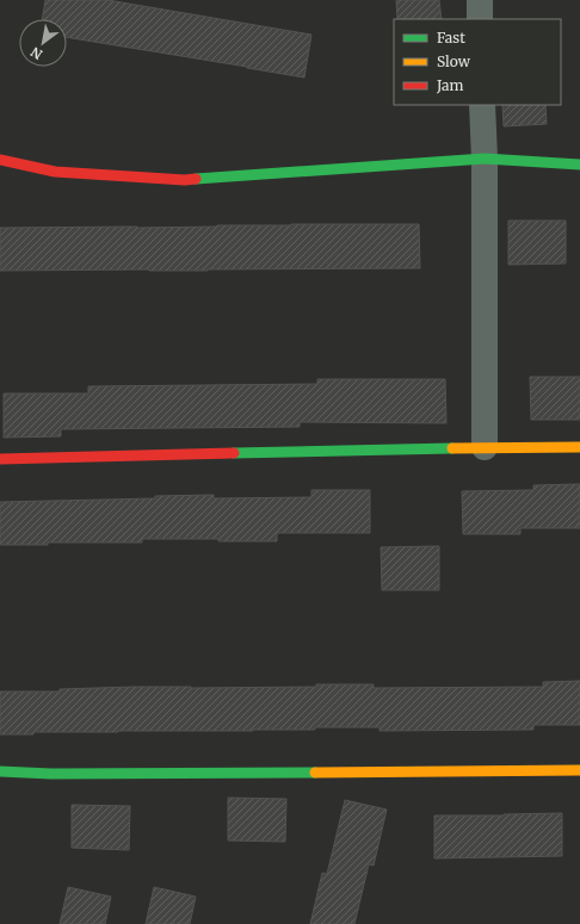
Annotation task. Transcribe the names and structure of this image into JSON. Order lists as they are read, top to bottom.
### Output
{
  "legend": ["Fast", "Slow", "Jam"],
  "north": "bottom left"
}
